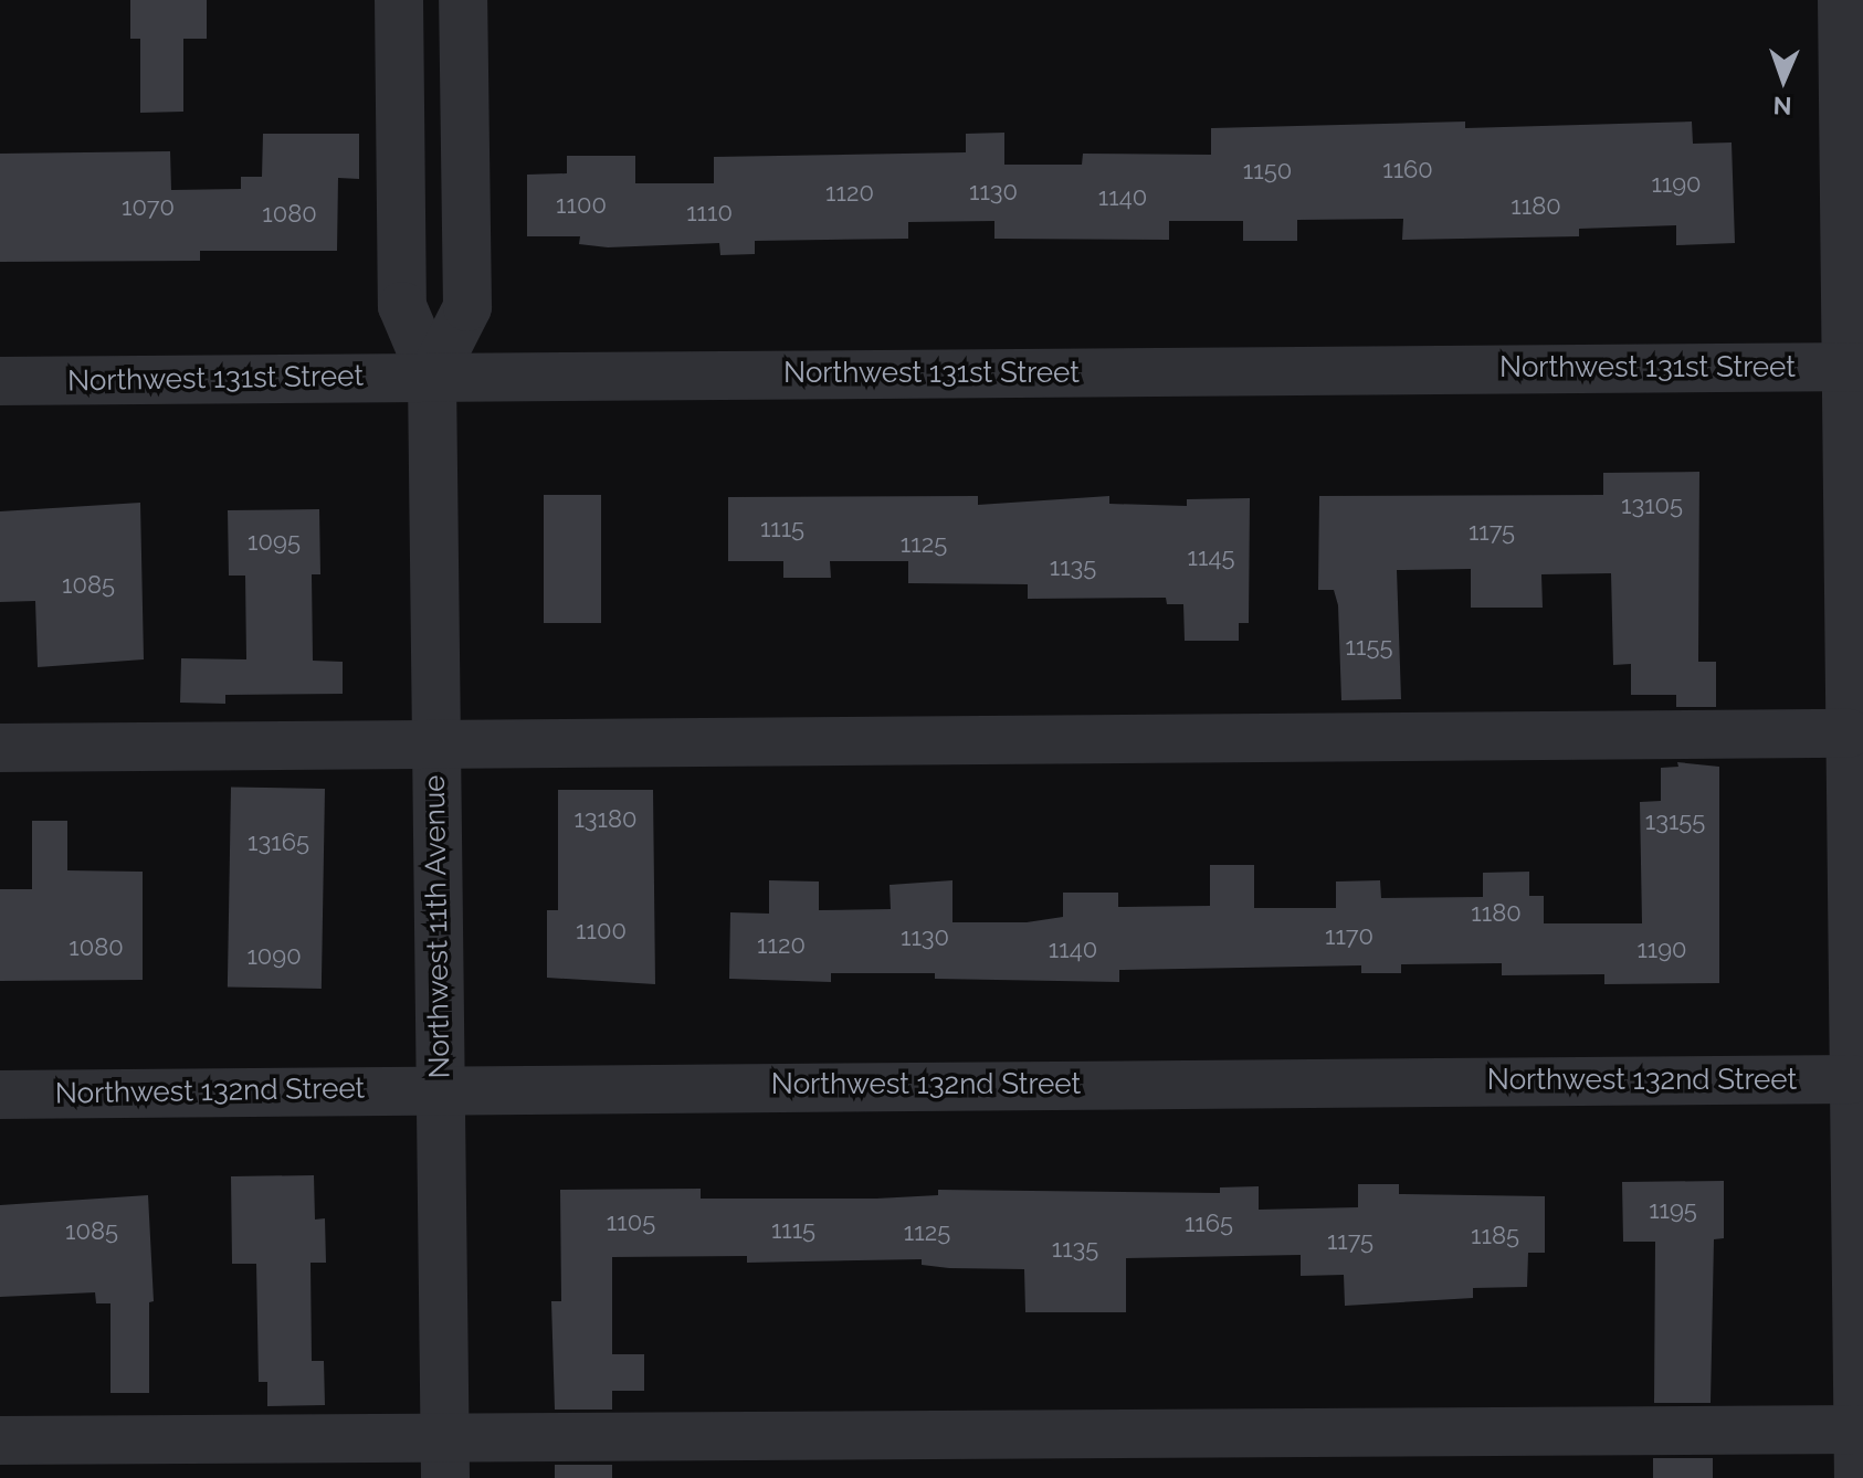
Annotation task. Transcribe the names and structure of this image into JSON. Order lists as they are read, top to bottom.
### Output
{
  "streets": {
    "street": ["Northwest 131st Street", "Northwest 11th Avenue", "Northwest 132nd Street"]
  },
  "crossings": [
    ["Northwest 131st Street", "Northwest 11th Avenue"],
    ["Northwest 11th Avenue", "Northwest 132nd Street"]
  ],
  "house_numbers": [
    "1160",
    "1150",
    "1190",
    "1130",
    "1120",
    "1140",
    "1100",
    "1180",
    "1070",
    "1110",
    "1080",
    "13105",
    "1115",
    "1175",
    "1095",
    "1125",
    "1145",
    "1135",
    "1085",
    "1155",
    "13180",
    "13155",
    "13165",
    "1180",
    "1100",
    "1170",
    "1130",
    "1120",
    "1080",
    "1140",
    "1190",
    "1090",
    "1195",
    "1105",
    "1165",
    "1115",
    "1085",
    "1125",
    "1185",
    "1175",
    "1135"
  ],
  "north": "bottom"
}
